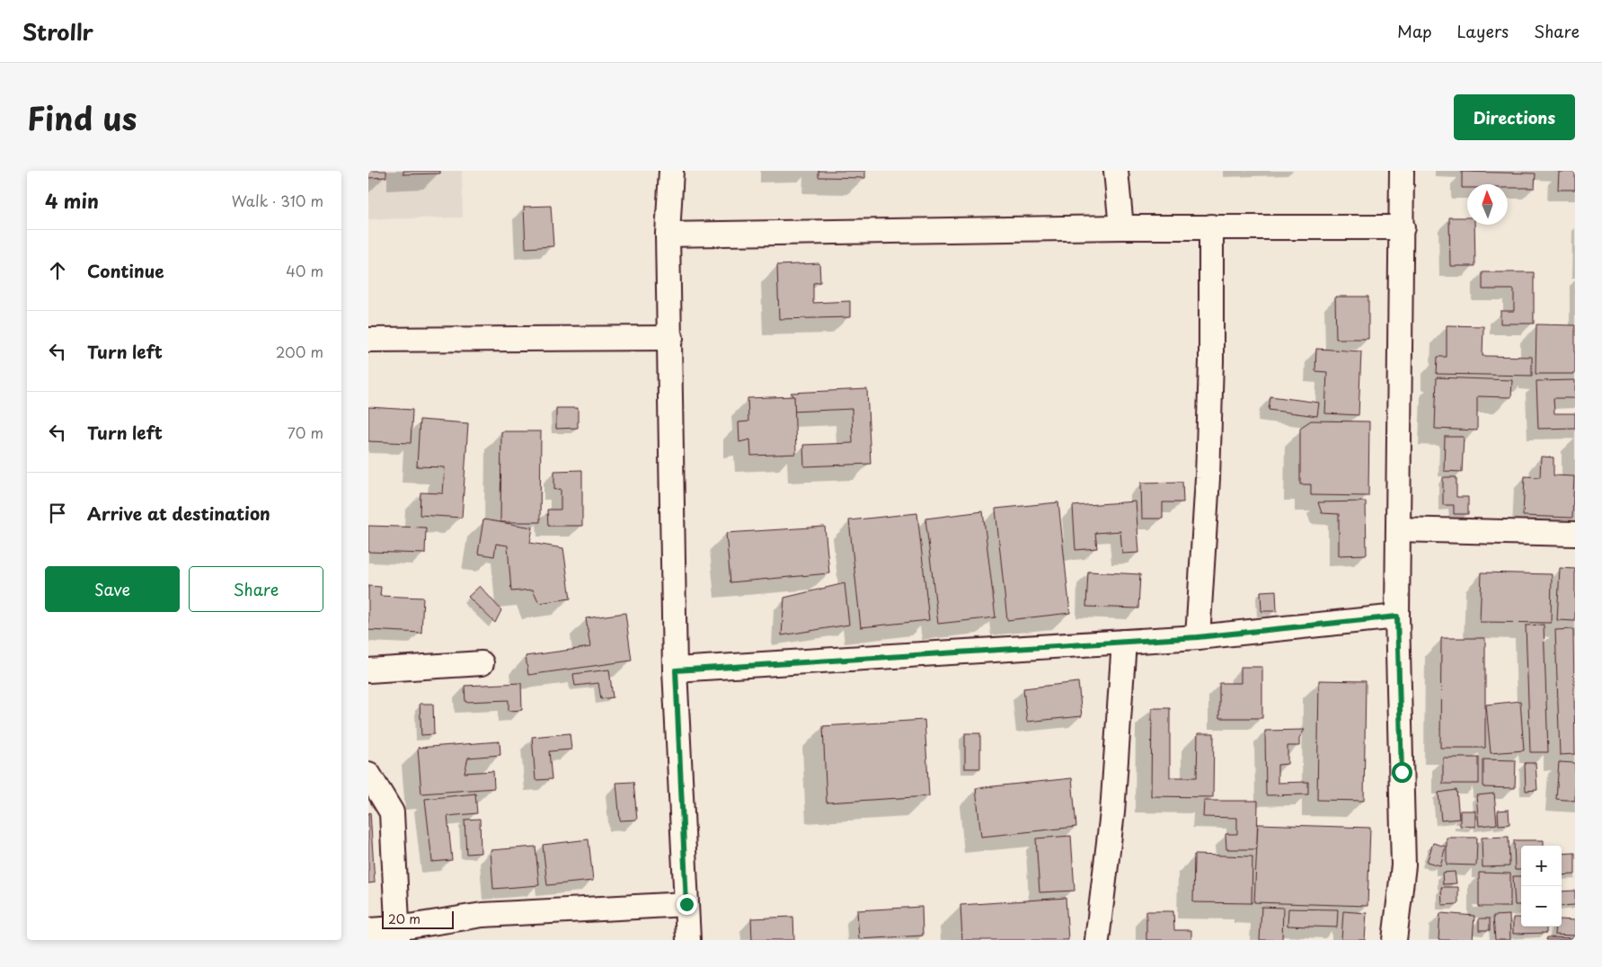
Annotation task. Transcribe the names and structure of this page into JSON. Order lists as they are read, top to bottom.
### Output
{
  "scale_bar": "20 m",
  "north": "top",
  "page": {
    "header": "Strollr",
    "nav": ["Map", "Layers", "Share"],
    "title": "Find us",
    "buttons": [
      "Directions",
      ["Save", "Share"]
    ],
    "heading": ["4 min", "Walk · 310 m"],
    "list": [
      ["Continue", "40 m"],
      ["Turn left", "200 m"],
      ["Turn left", "70 m"],
      "Arrive at destination"
    ],
    "map_buttons": ["+", "−"],
    "scale": "20 m"
  }
}
